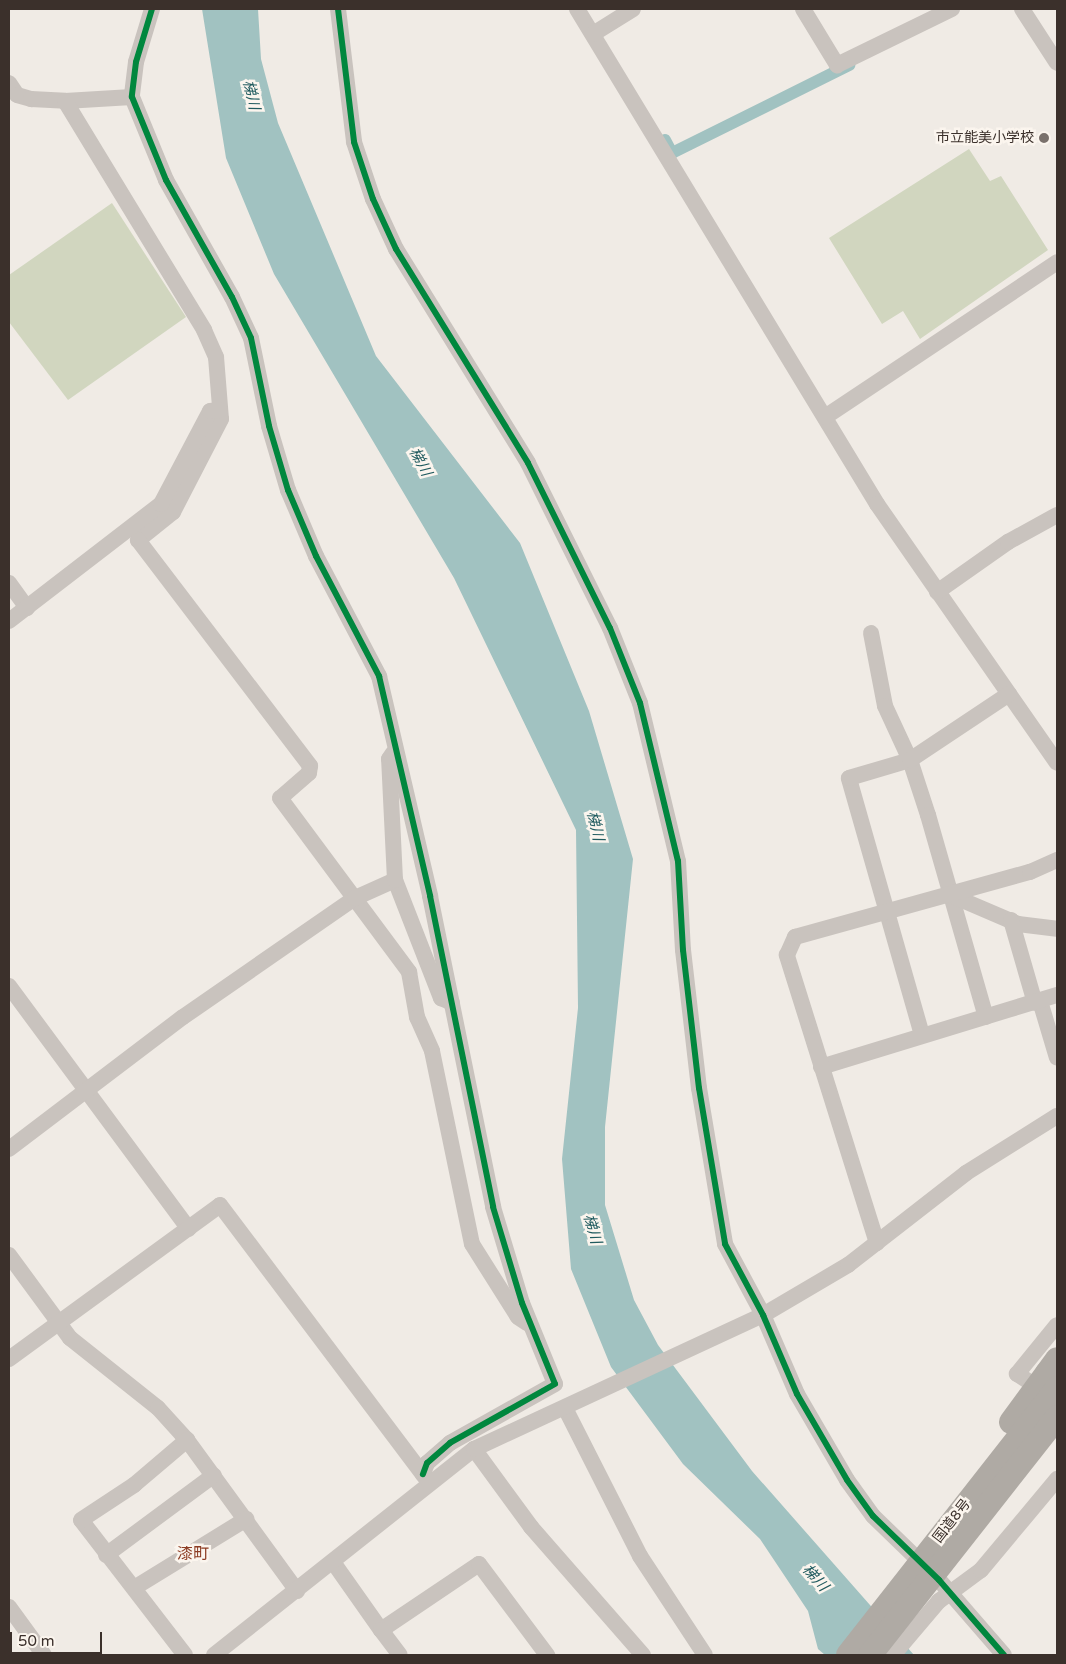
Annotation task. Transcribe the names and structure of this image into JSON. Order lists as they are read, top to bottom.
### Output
{
  "streets": {
    "highway": ["国道8号"]
  },
  "districts": ["漆町"],
  "water": ["梯川"],
  "places": ["市立能美小学校"],
  "scale_bar": "50 m"
}
